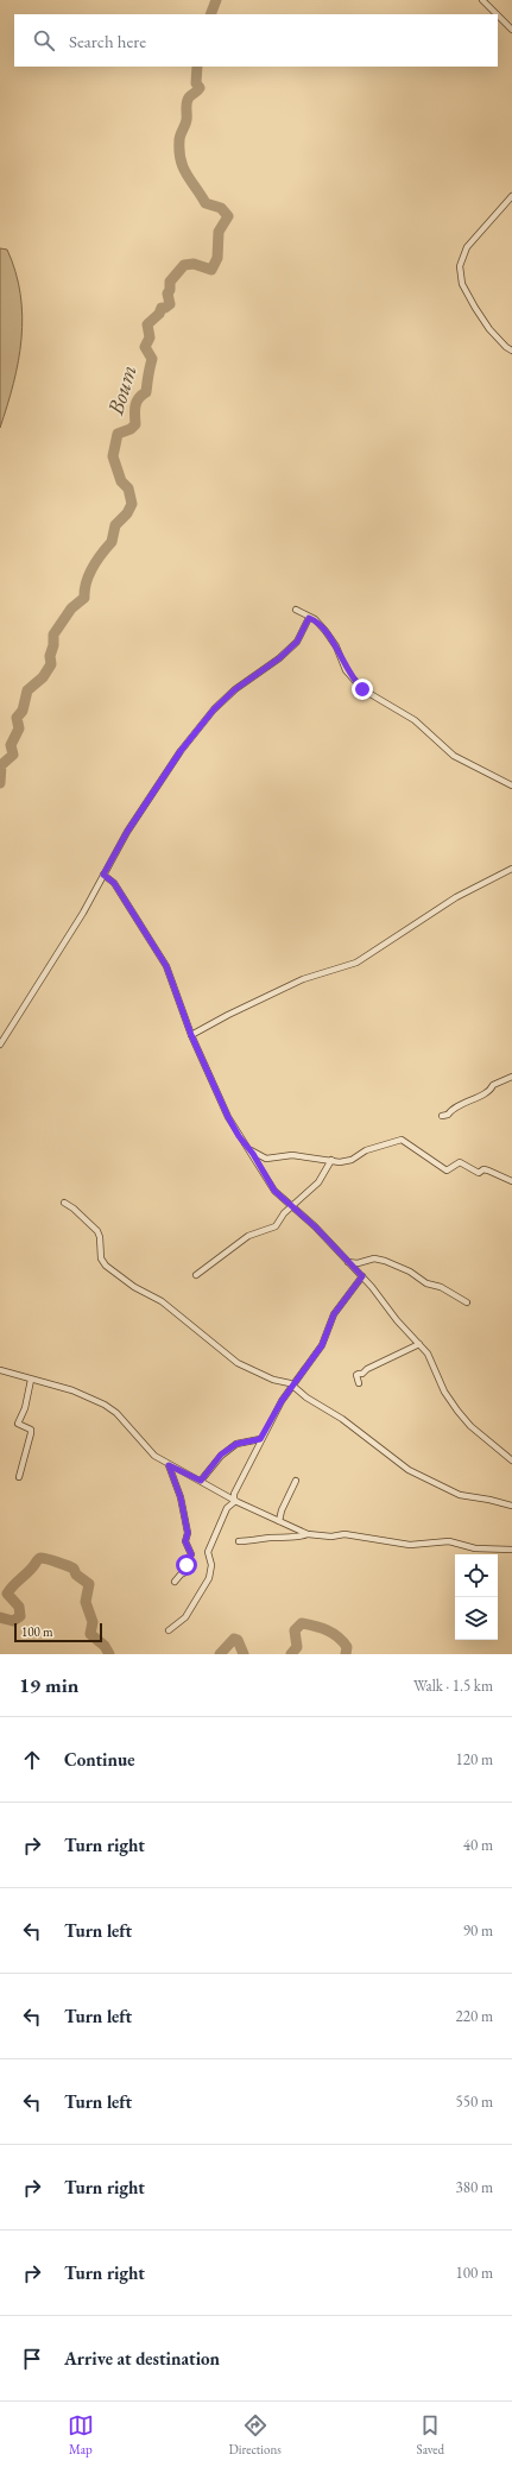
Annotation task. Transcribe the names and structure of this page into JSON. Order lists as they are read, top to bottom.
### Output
{
  "water": ["Boum"],
  "scale_bar": "100 m",
  "page": {
    "search": "Search here",
    "scale": "100 m",
    "heading": ["19 min", "Walk · 1.5 km"],
    "list": [
      ["Continue", "120 m"],
      ["Turn right", "40 m"],
      ["Turn left", "90 m"],
      ["Turn left", "220 m"],
      ["Turn left", "550 m"],
      ["Turn right", "380 m"],
      ["Turn right", "100 m"],
      "Arrive at destination"
    ],
    "nav": ["Map", "Directions", "Saved"]
  }
}
